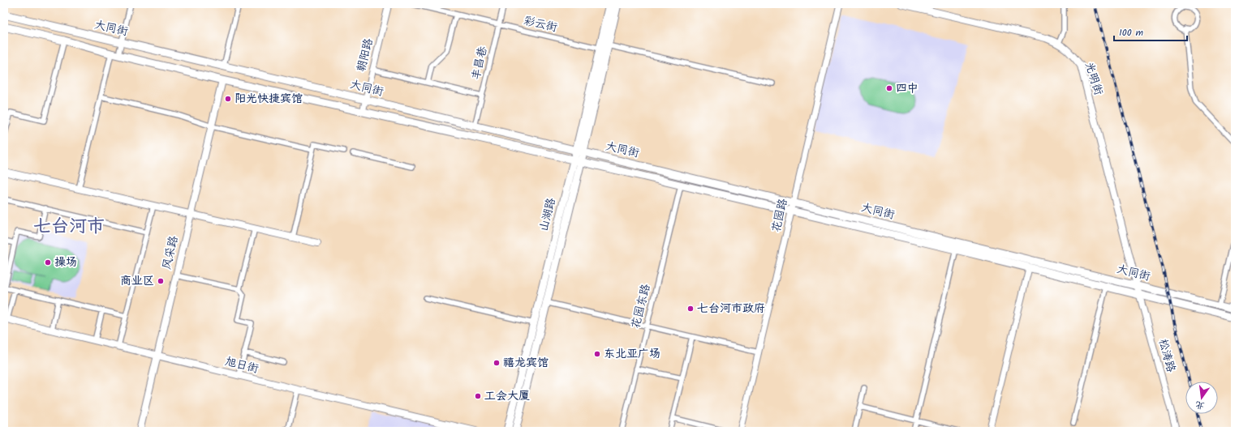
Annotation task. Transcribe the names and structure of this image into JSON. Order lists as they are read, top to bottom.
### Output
{
  "streets": {
    "main road": [
      "大同街",
      "光明街",
      "山湖路",
      "风采路",
      "旭日街"
    ],
    "street": [
      "彩云街",
      "朝阳路",
      "丰昌巷",
      "花园路",
      "花园东路",
      "松涛路"
    ]
  },
  "crossings": [
    ["彩云街", "丰昌巷"],
    ["彩云街", "山湖路"],
    ["大同街", "朝阳路"],
    ["大同街", "丰昌巷"],
    ["大同街", "光明街"],
    ["大同街", "山湖路"],
    ["大同街", "花园路"],
    ["大同街", "风采路"],
    ["大同街", "花园东路"],
    ["大同街", "松涛路"],
    ["光明街", "松涛路"],
    ["风采路", "旭日街"]
  ],
  "districts": ["七台河市"],
  "places": [
    "四中",
    "阳光快捷宾馆",
    "操场",
    "商业区",
    "七台河市政府",
    "东北亚广场",
    "禧龙宾馆",
    "工会大厦"
  ],
  "scale_bar": "100 m",
  "north": "bottom"
}
